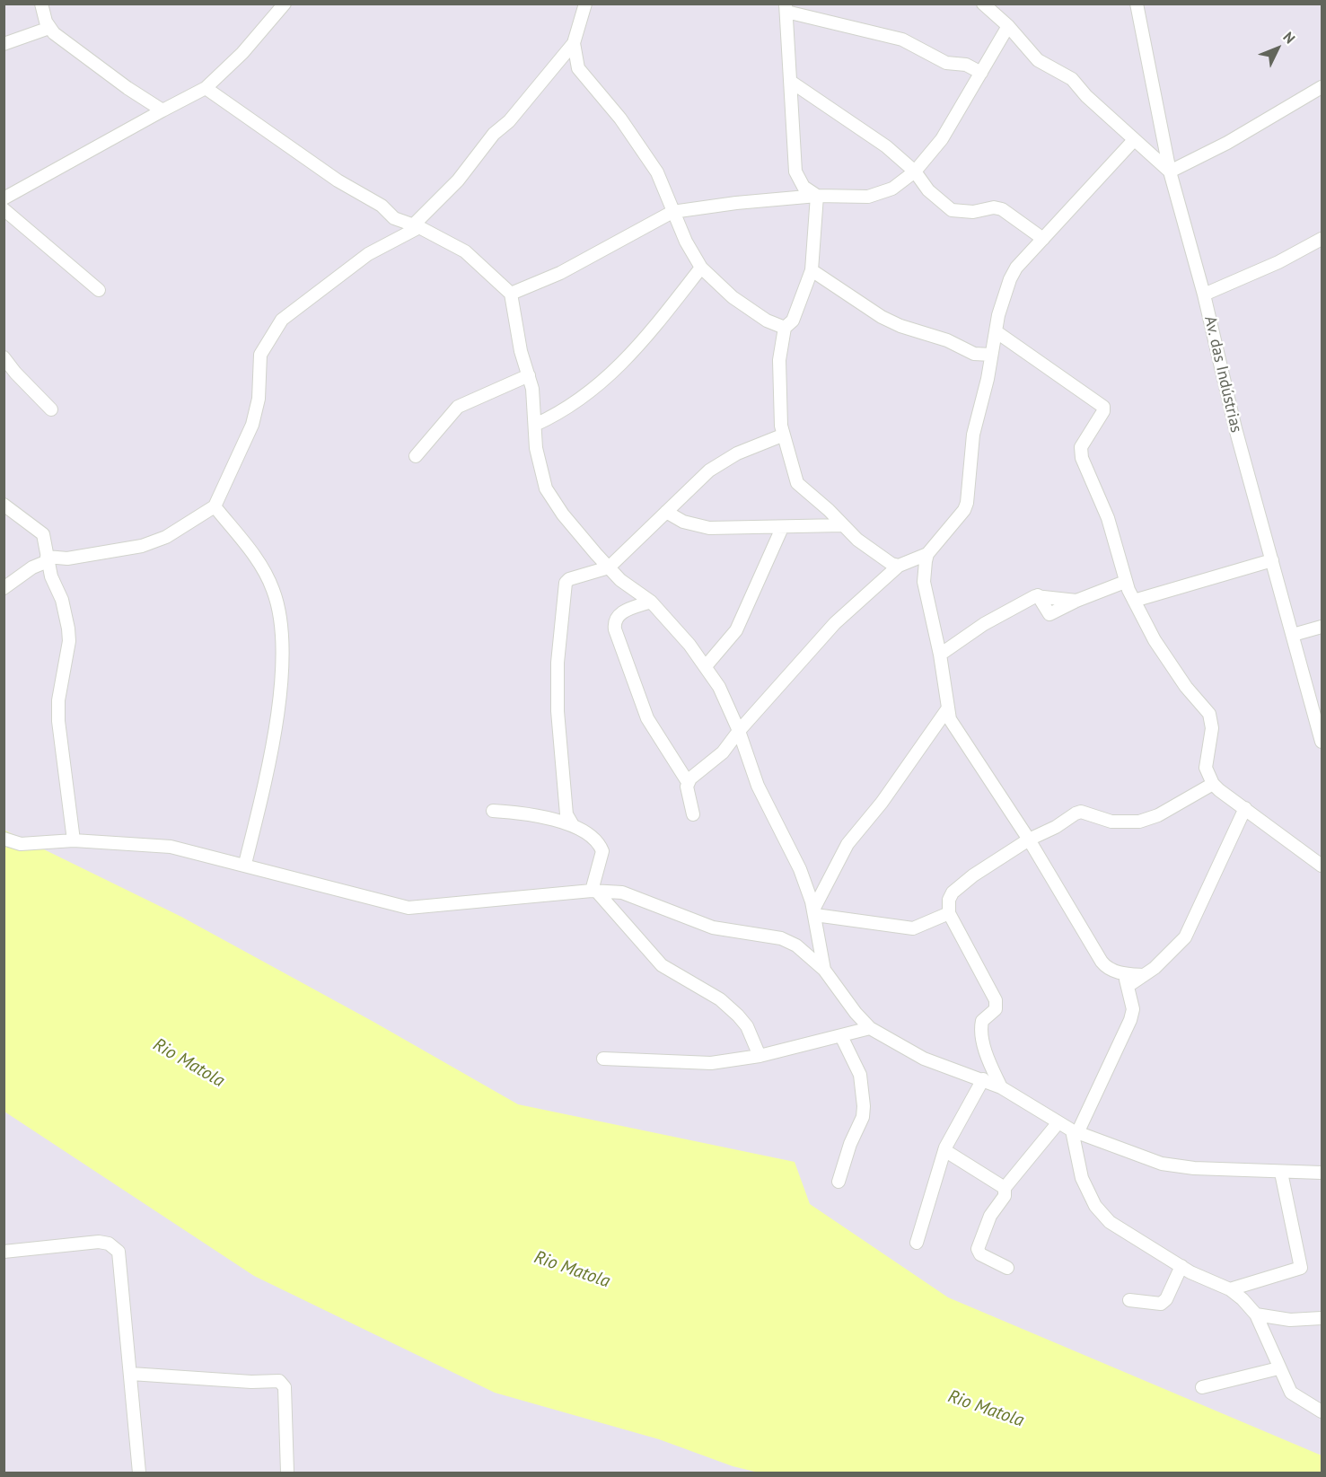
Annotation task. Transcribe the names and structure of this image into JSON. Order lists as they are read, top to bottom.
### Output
{
  "streets": {
    "street": ["Av. das Indústrias"]
  },
  "water": ["Rio Matola"],
  "north": "top right"
}
